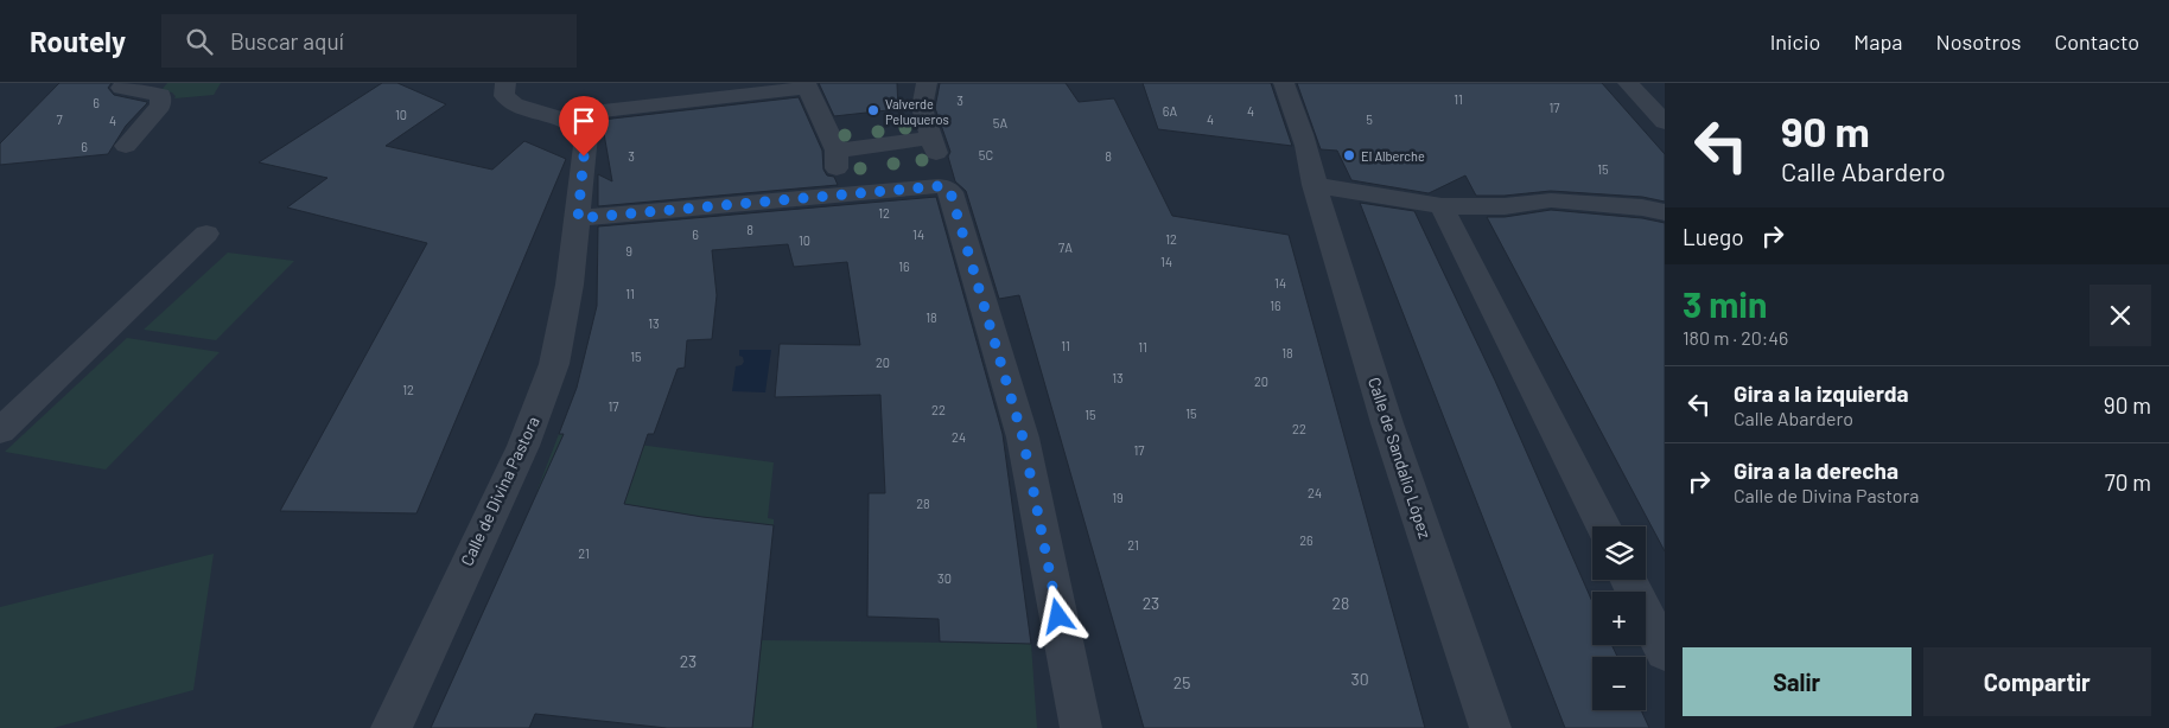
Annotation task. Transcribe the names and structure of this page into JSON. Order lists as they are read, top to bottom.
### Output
{
  "streets": {
    "street": ["Calle de Sandalio López", "Calle de Divina Pastora"]
  },
  "places": ["Valverde Peluqueros", "El Alberche"],
  "house_numbers": [
    "11",
    "3",
    "6",
    "17",
    "6A",
    "4",
    "10",
    "7",
    "4",
    "5",
    "4",
    "5A",
    "6",
    "5C",
    "3",
    "8",
    "15",
    "12",
    "8",
    "6",
    "14",
    "12",
    "10",
    "7A",
    "9",
    "14",
    "16",
    "14",
    "11",
    "16",
    "18",
    "13",
    "11",
    "11",
    "18",
    "15",
    "20",
    "13",
    "20",
    "12",
    "17",
    "22",
    "15",
    "15",
    "22",
    "24",
    "17",
    "24",
    "19",
    "28",
    "26",
    "21",
    "21",
    "30",
    "23",
    "28",
    "23",
    "30",
    "25"
  ],
  "page": {
    "header": "Routely",
    "search": "Buscar aquí",
    "nav": [
      "Inicio",
      "Mapa",
      "Nosotros",
      "Contacto"
    ],
    "turn": ["90 m", "Calle Abardero"],
    "then": "Luego",
    "heading": ["3 min", "180 m · 20:46"],
    "list": [
      {
        "name": "Gira a la izquierda",
        "note": "Calle Abardero",
        "value": "90 m"
      },
      {
        "name": "Gira a la derecha",
        "note": "Calle de Divina Pastora",
        "value": "70 m"
      }
    ],
    "map_buttons": ["+", "−"],
    "buttons": ["Salir", "Compartir"]
  }
}
